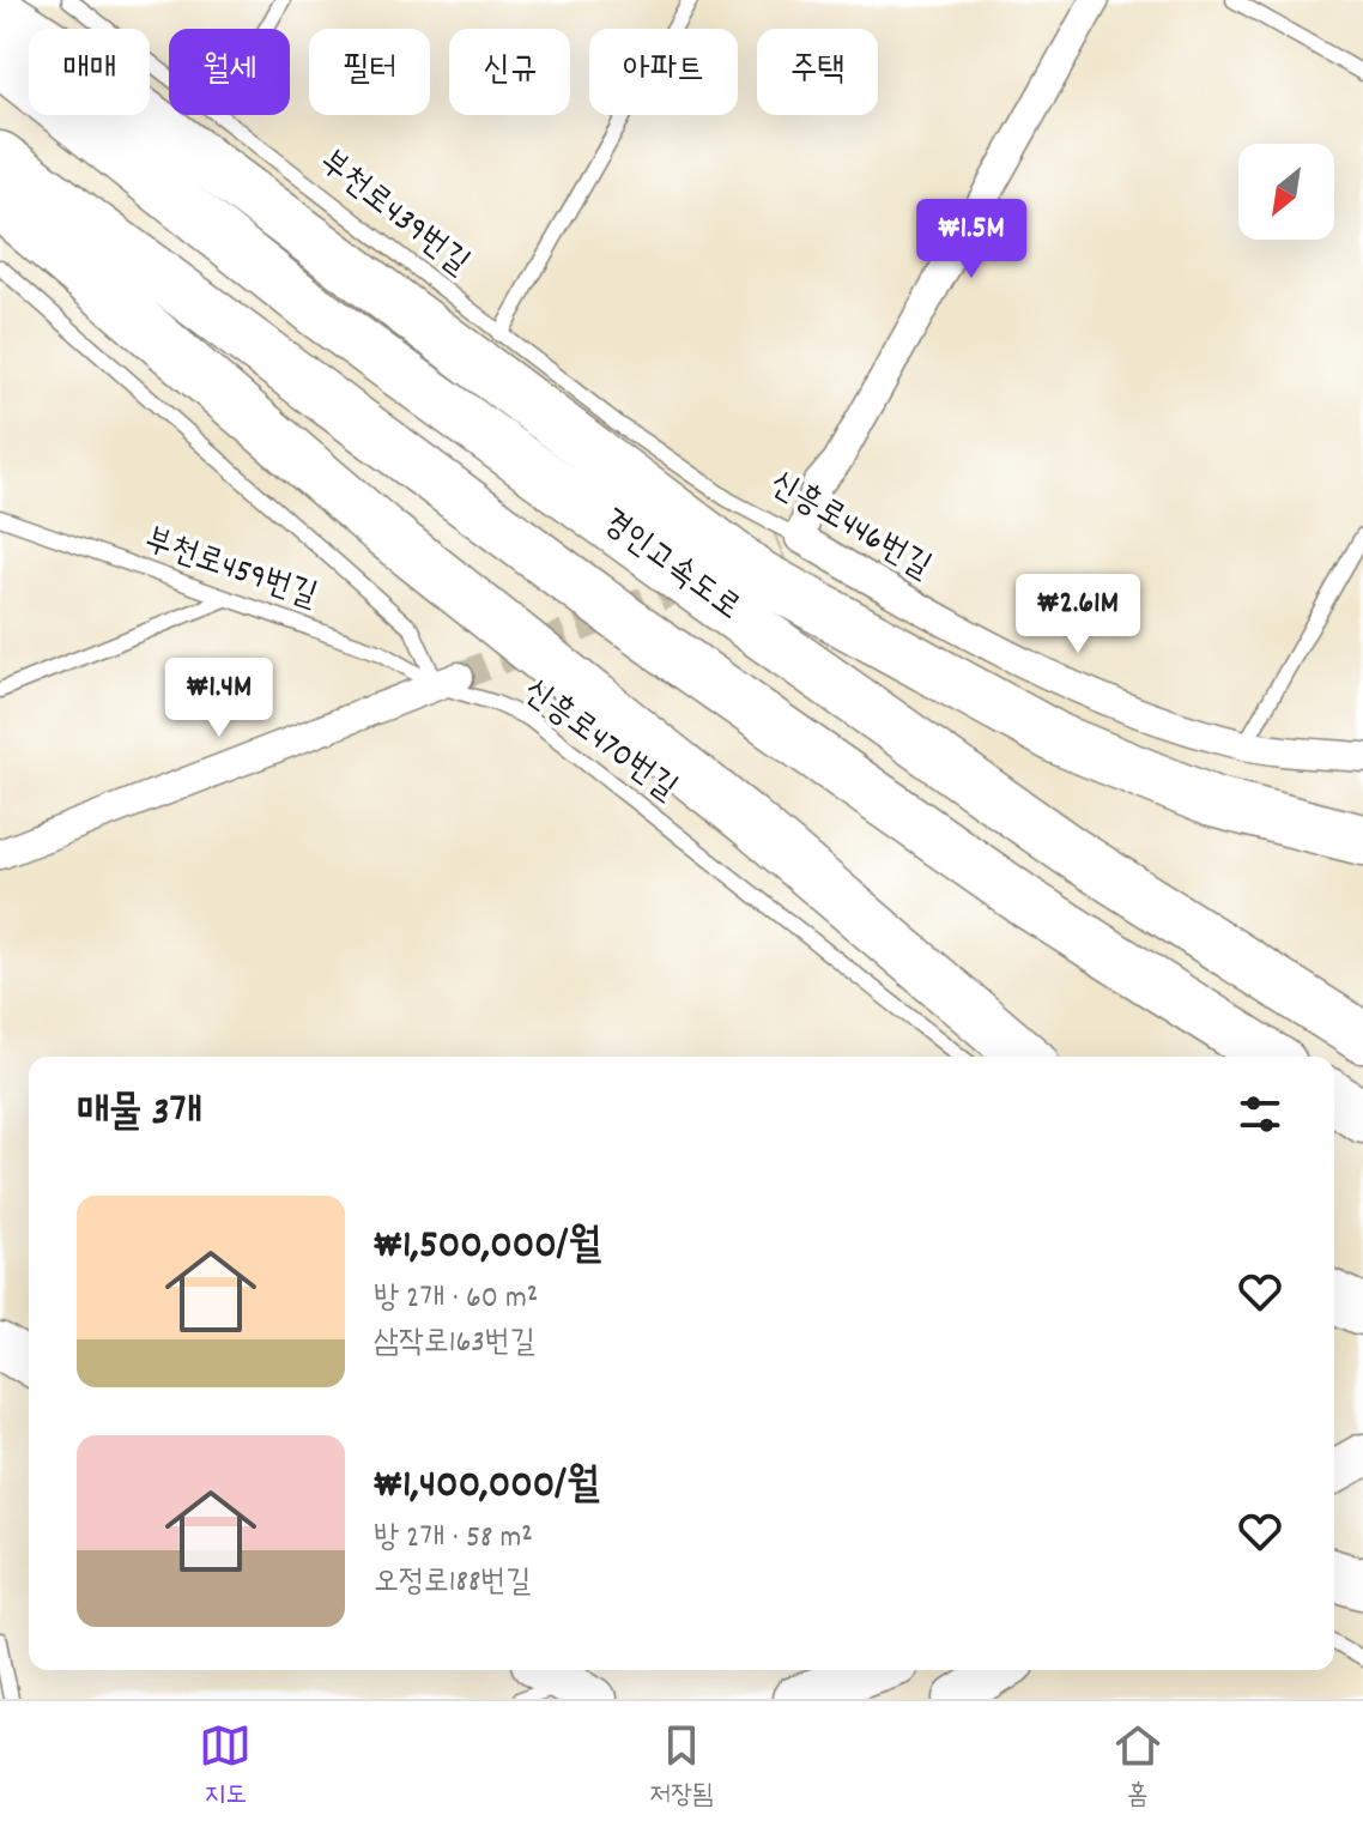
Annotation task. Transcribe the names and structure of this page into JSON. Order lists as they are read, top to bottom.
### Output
{
  "streets": {
    "highway": ["경인고속도로"],
    "street": ["신흥로446번길"],
    "lane": ["부천로439번길", "부천로459번길", "신흥로470번길"]
  },
  "crossings": [
    ["부천로439번길", "신흥로446번길"],
    ["부천로459번길", "신흥로470번길"]
  ],
  "north": "bottom left",
  "page": {
    "chip": [
      "매매",
      "월세",
      "필터",
      "신규",
      "아파트",
      "주택"
    ],
    "price": ["₩1.5M", "₩2.61M", "₩1.4M"],
    "heading": "매물 3개",
    "list": [
      {
        "name": "₩1,500,000/월",
        "note": "방 2개 · 60 m² · 삼작로163번길"
      },
      {
        "name": "₩1,400,000/월",
        "note": "방 2개 · 58 m² · 오정로188번길"
      }
    ],
    "tabs": ["지도", "저장됨", "홈"]
  }
}
